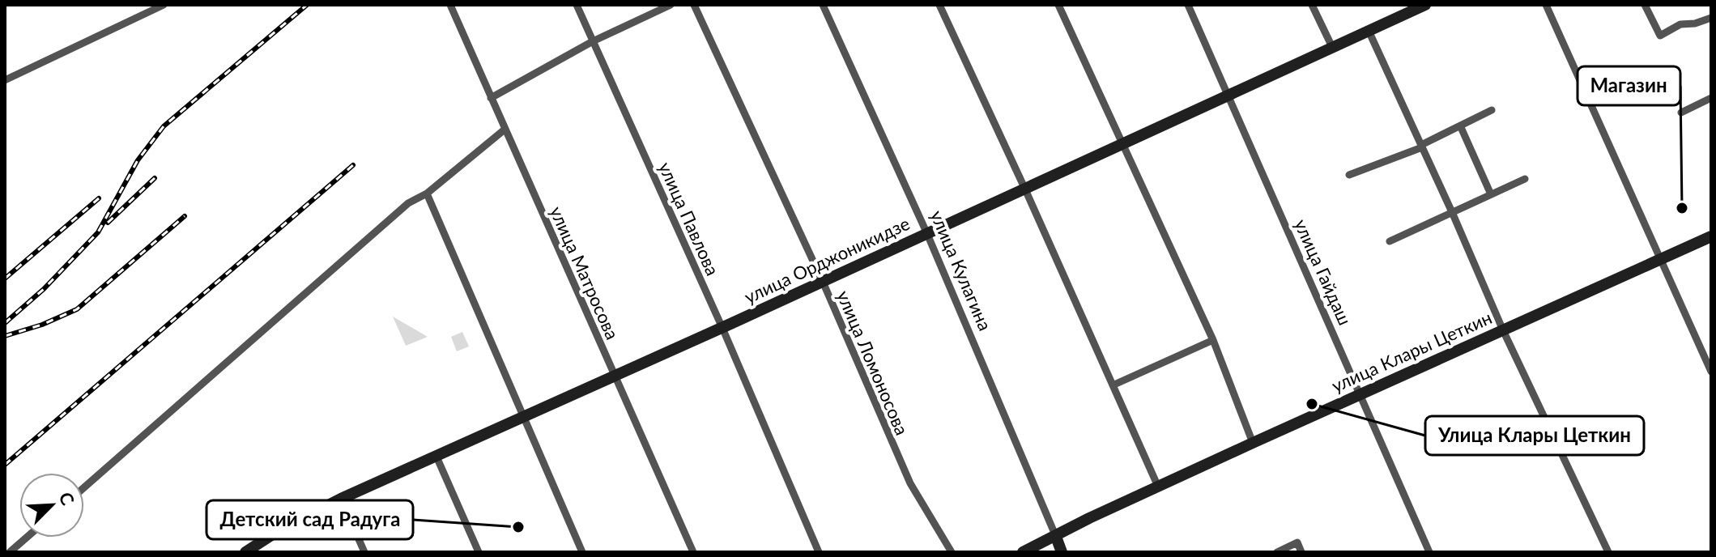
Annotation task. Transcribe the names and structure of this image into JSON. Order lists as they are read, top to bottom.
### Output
{
  "streets": {
    "street": [
      "улица Павлова",
      "улица Орджоникидзе",
      "улица Кулагина",
      "улица Гайдаш",
      "улица Матросова",
      "улица Клары Цеткин",
      "улица Ломоносова"
    ]
  },
  "crossings": [
    ["улица Павлова", "улица Орджоникидзе"],
    ["улица Орджоникидзе", "улица Кулагина"],
    ["улица Орджоникидзе", "улица Гайдаш"],
    ["улица Орджоникидзе", "улица Матросова"],
    ["улица Орджоникидзе", "улица Ломоносова"],
    ["улица Кулагина", "улица Клары Цеткин"],
    ["улица Гайдаш", "улица Клары Цеткин"]
  ],
  "places": ["Магазин", "Улица Клары Цеткин", "Детский сад Радуга"],
  "north": "top right"
}
